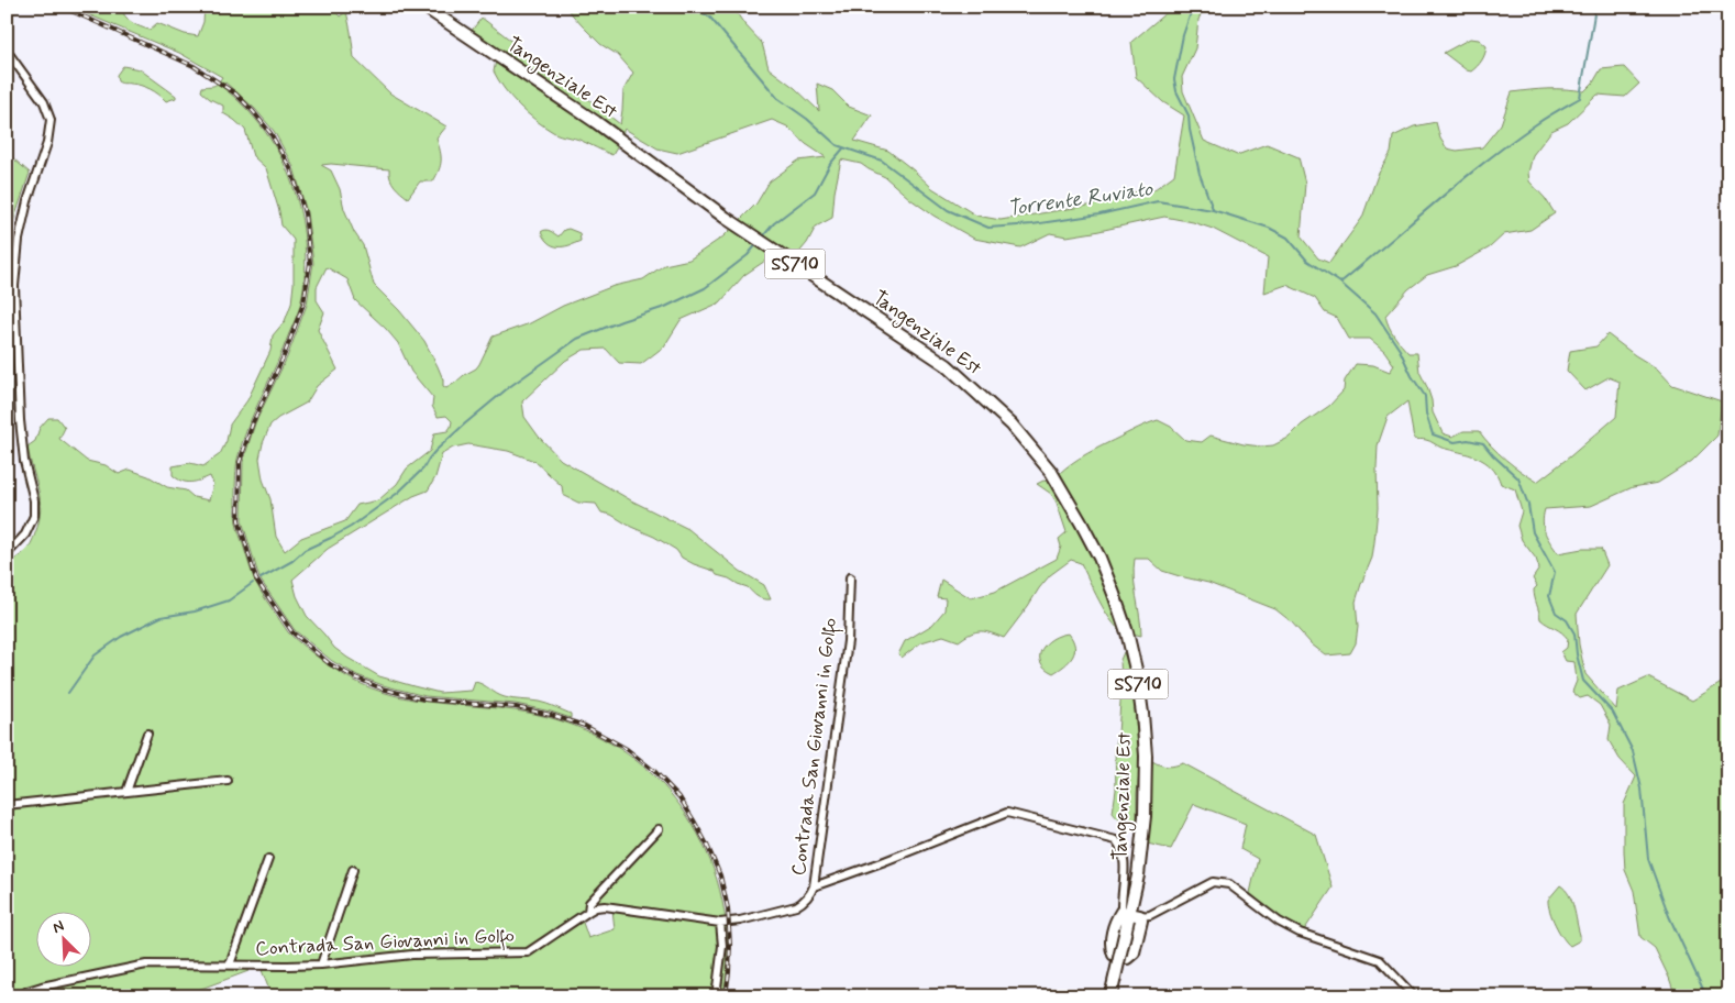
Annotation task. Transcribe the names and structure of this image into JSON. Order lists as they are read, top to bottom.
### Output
{
  "streets": {
    "main road": ["Tangenziale Est", "SS710"],
    "street": ["Contrada San Giovanni in Golfo"]
  },
  "water": ["Torrente Ruviato"],
  "north": "top left"
}
